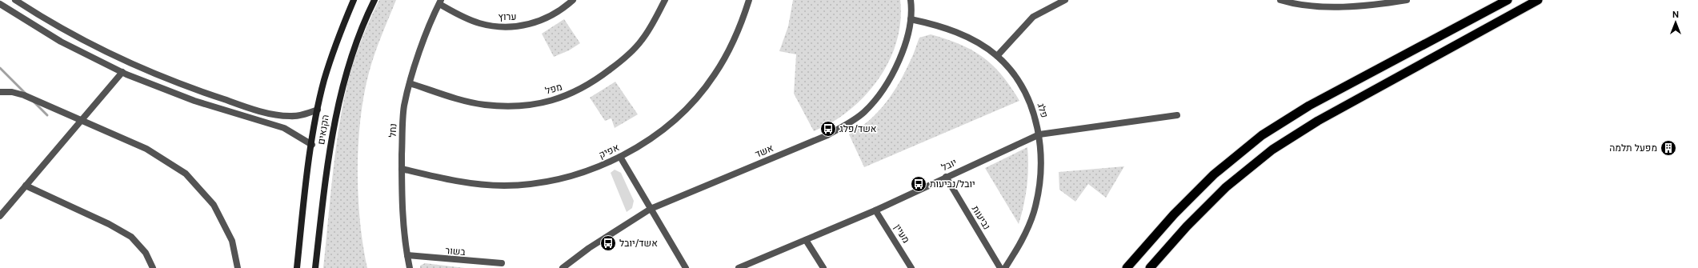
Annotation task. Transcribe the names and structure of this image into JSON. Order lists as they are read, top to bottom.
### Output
{
  "streets": {
    "main road": ["הקנאים"],
    "street": [
      "ערוץ",
      "מפל",
      "פלג",
      "נחל",
      "אפיק",
      "אשד",
      "יובל",
      "נביעות",
      "מעיין",
      "בשור"
    ]
  },
  "crossings": [
    ["ערוץ", "נחל"],
    ["מפל", "נחל"],
    ["פלג", "אשד"],
    ["פלג", "יובל"],
    ["נחל", "אפיק"],
    ["נחל", "בשור"],
    ["יובל", "נביעות"],
    ["יובל", "מעיין"]
  ],
  "places": {
    "bus stop": ["אשד/פלג", "יובל/נביעות", "אשד/יובל"],
    "building": ["מפעל תלמה"]
  },
  "north": "top"
}
